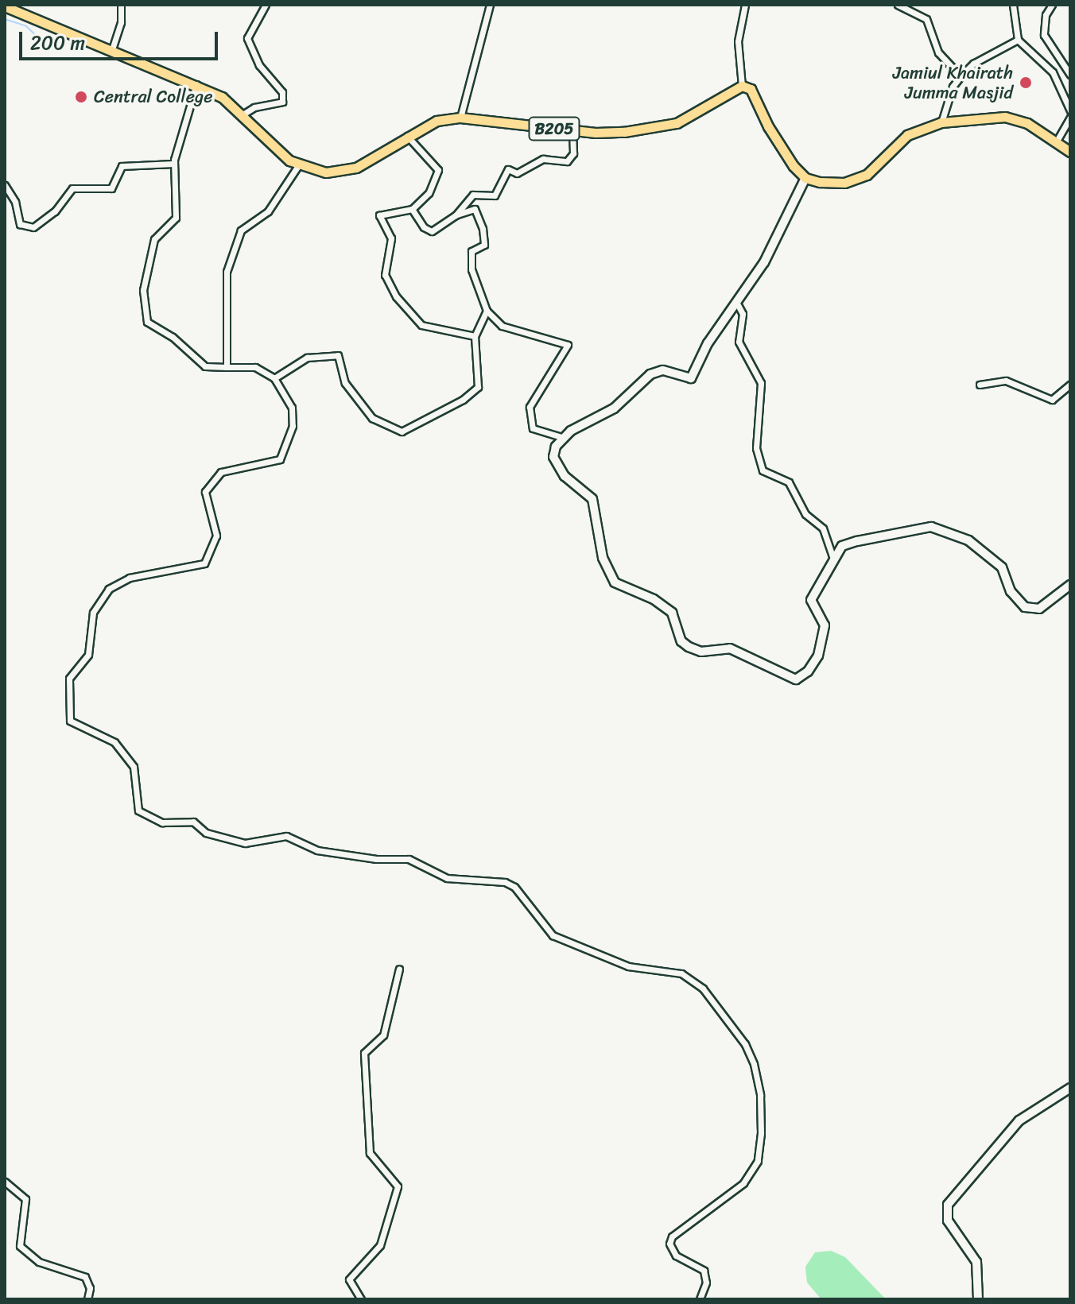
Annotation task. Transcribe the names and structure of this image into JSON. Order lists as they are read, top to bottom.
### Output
{
  "streets": {
    "main road": ["B205"]
  },
  "places": ["Jamiul Khairath Jumma Masjid", "Central College"],
  "scale_bar": "200 m"
}
